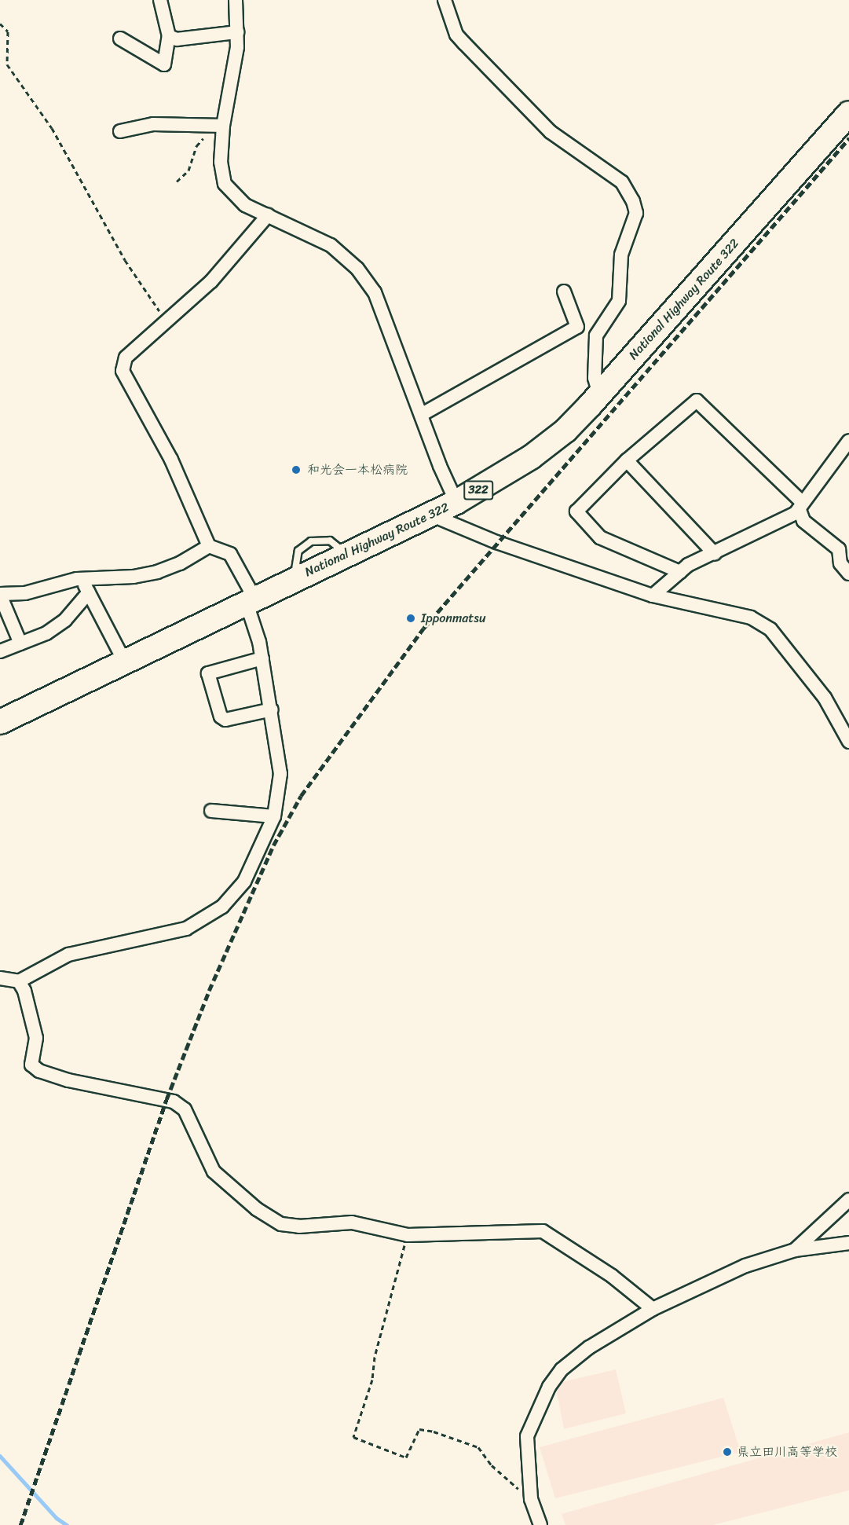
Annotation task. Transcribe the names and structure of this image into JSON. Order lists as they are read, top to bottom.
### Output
{
  "streets": {
    "highway": ["National Highway Route 322", "322"]
  },
  "places": ["和光会一本松病院", "Ipponmatsu", "県立田川高等学校"]
}
